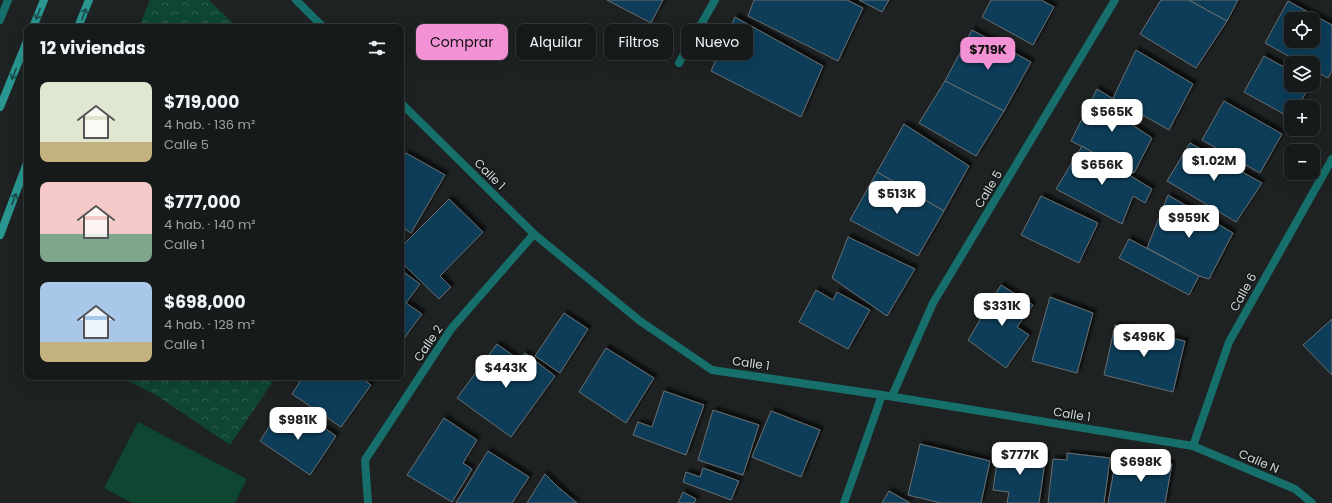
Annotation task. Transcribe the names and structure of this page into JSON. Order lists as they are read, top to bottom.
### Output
{
  "streets": {
    "street": [
      "Calle 1",
      "Calle 5",
      "Calle 6",
      "Calle 2",
      "Calle N"
    ]
  },
  "crossings": [
    ["Calle 1", "Calle 5"],
    ["Calle 1", "Calle 6"],
    ["Calle 1", "Calle 2"],
    ["Calle 1", "Calle N"],
    ["Calle 6", "Calle N"]
  ],
  "page": {
    "map_buttons": ["+", "−"],
    "chip": [
      "Comprar",
      "Alquilar",
      "Filtros",
      "Nuevo"
    ],
    "heading": "12 viviendas",
    "price": [
      "$719K",
      "$565K",
      "$1.02M",
      "$656K",
      "$513K",
      "$959K",
      "$331K",
      "$496K",
      "$443K",
      "$981K",
      "$777K",
      "$698K"
    ],
    "list": [
      {
        "name": "$719,000",
        "note": "4 hab. · 136 m² · Calle 5"
      },
      {
        "name": "$777,000",
        "note": "4 hab. · 140 m² · Calle 1"
      },
      {
        "name": "$698,000",
        "note": "4 hab. · 128 m² · Calle 1"
      }
    ]
  }
}
